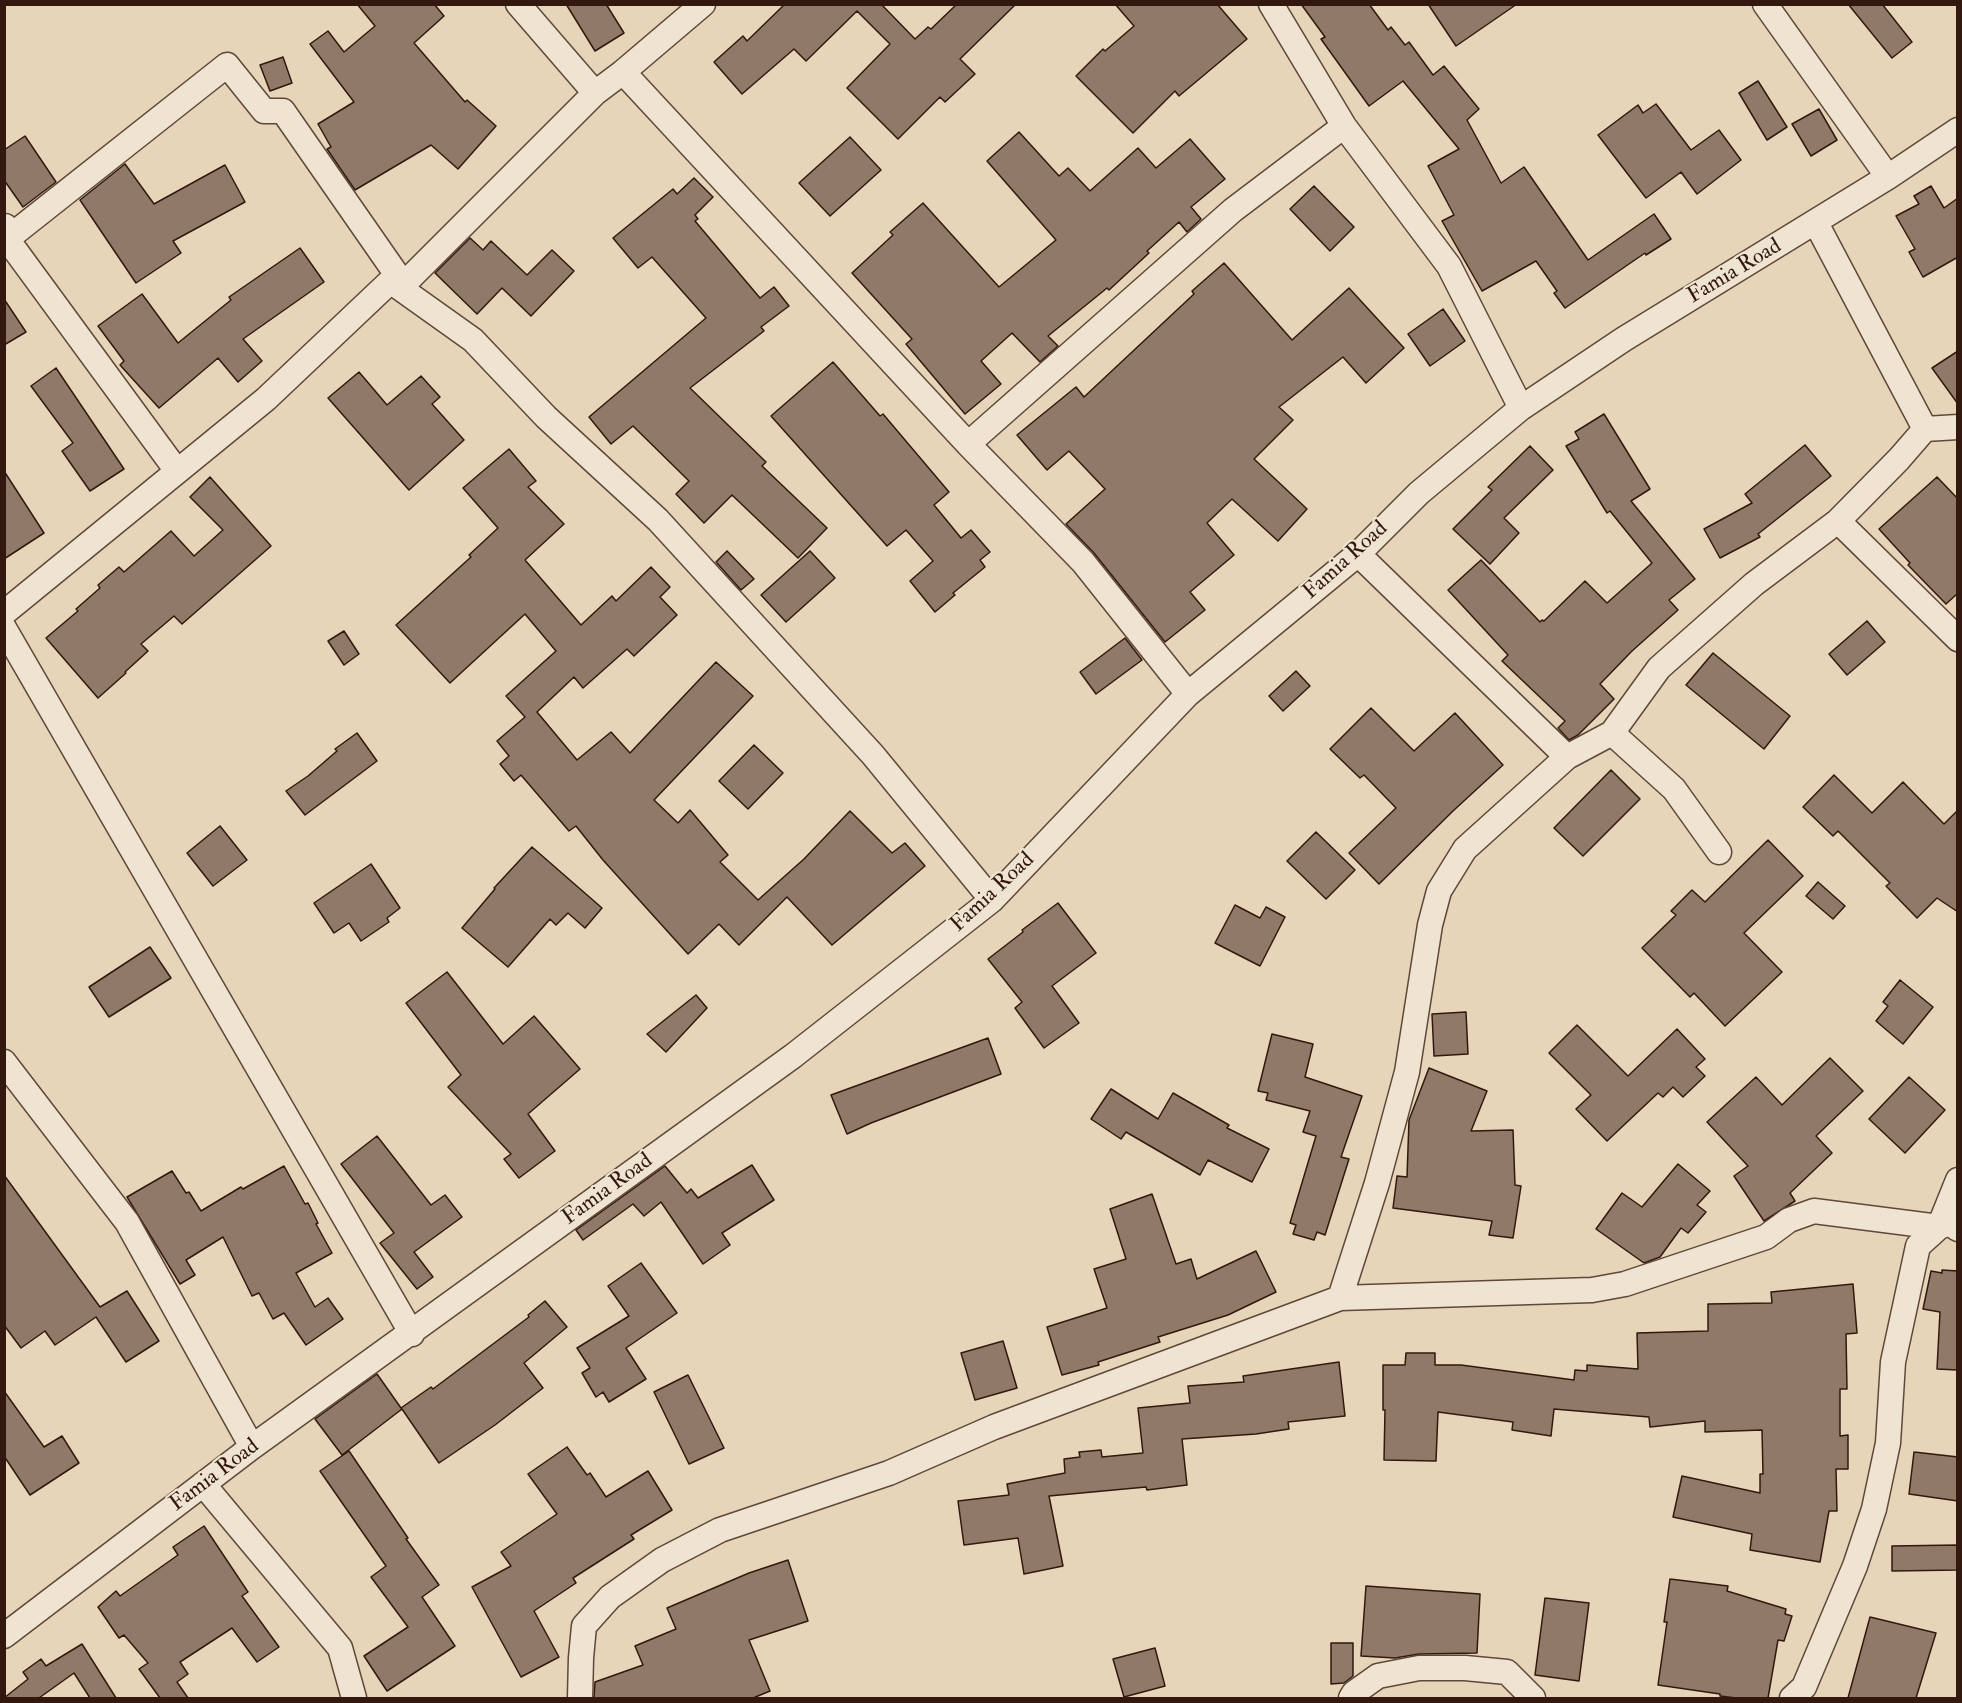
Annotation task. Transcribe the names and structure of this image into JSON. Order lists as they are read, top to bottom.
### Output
{
  "streets": {
    "street": ["Famia Road"]
  }
}
